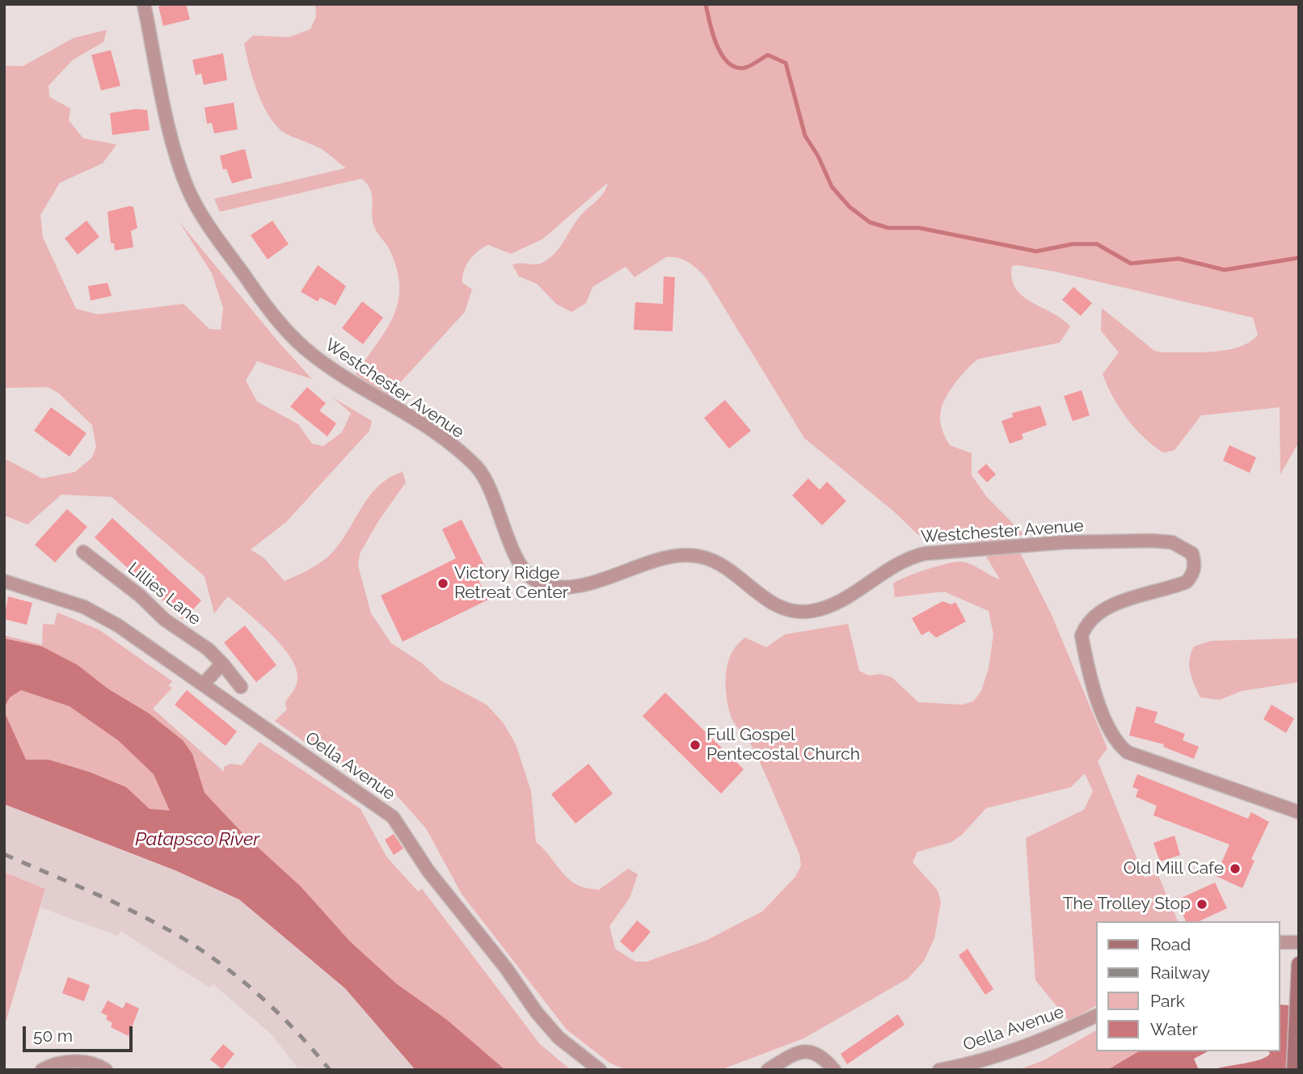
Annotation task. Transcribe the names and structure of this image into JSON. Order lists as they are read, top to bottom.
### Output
{
  "streets": {
    "street": ["Westchester Avenue", "Lillies Lane", "Oella Avenue"]
  },
  "water": ["Patapsco River"],
  "places": [
    "Victory Ridge Retreat Center",
    "Full Gospel Pentecostal Church",
    "Old Mill Cafe",
    "The Trolley Stop"
  ],
  "legend": [
    "Road",
    "Railway",
    "Park",
    "Water"
  ],
  "scale_bar": "50 m"
}
